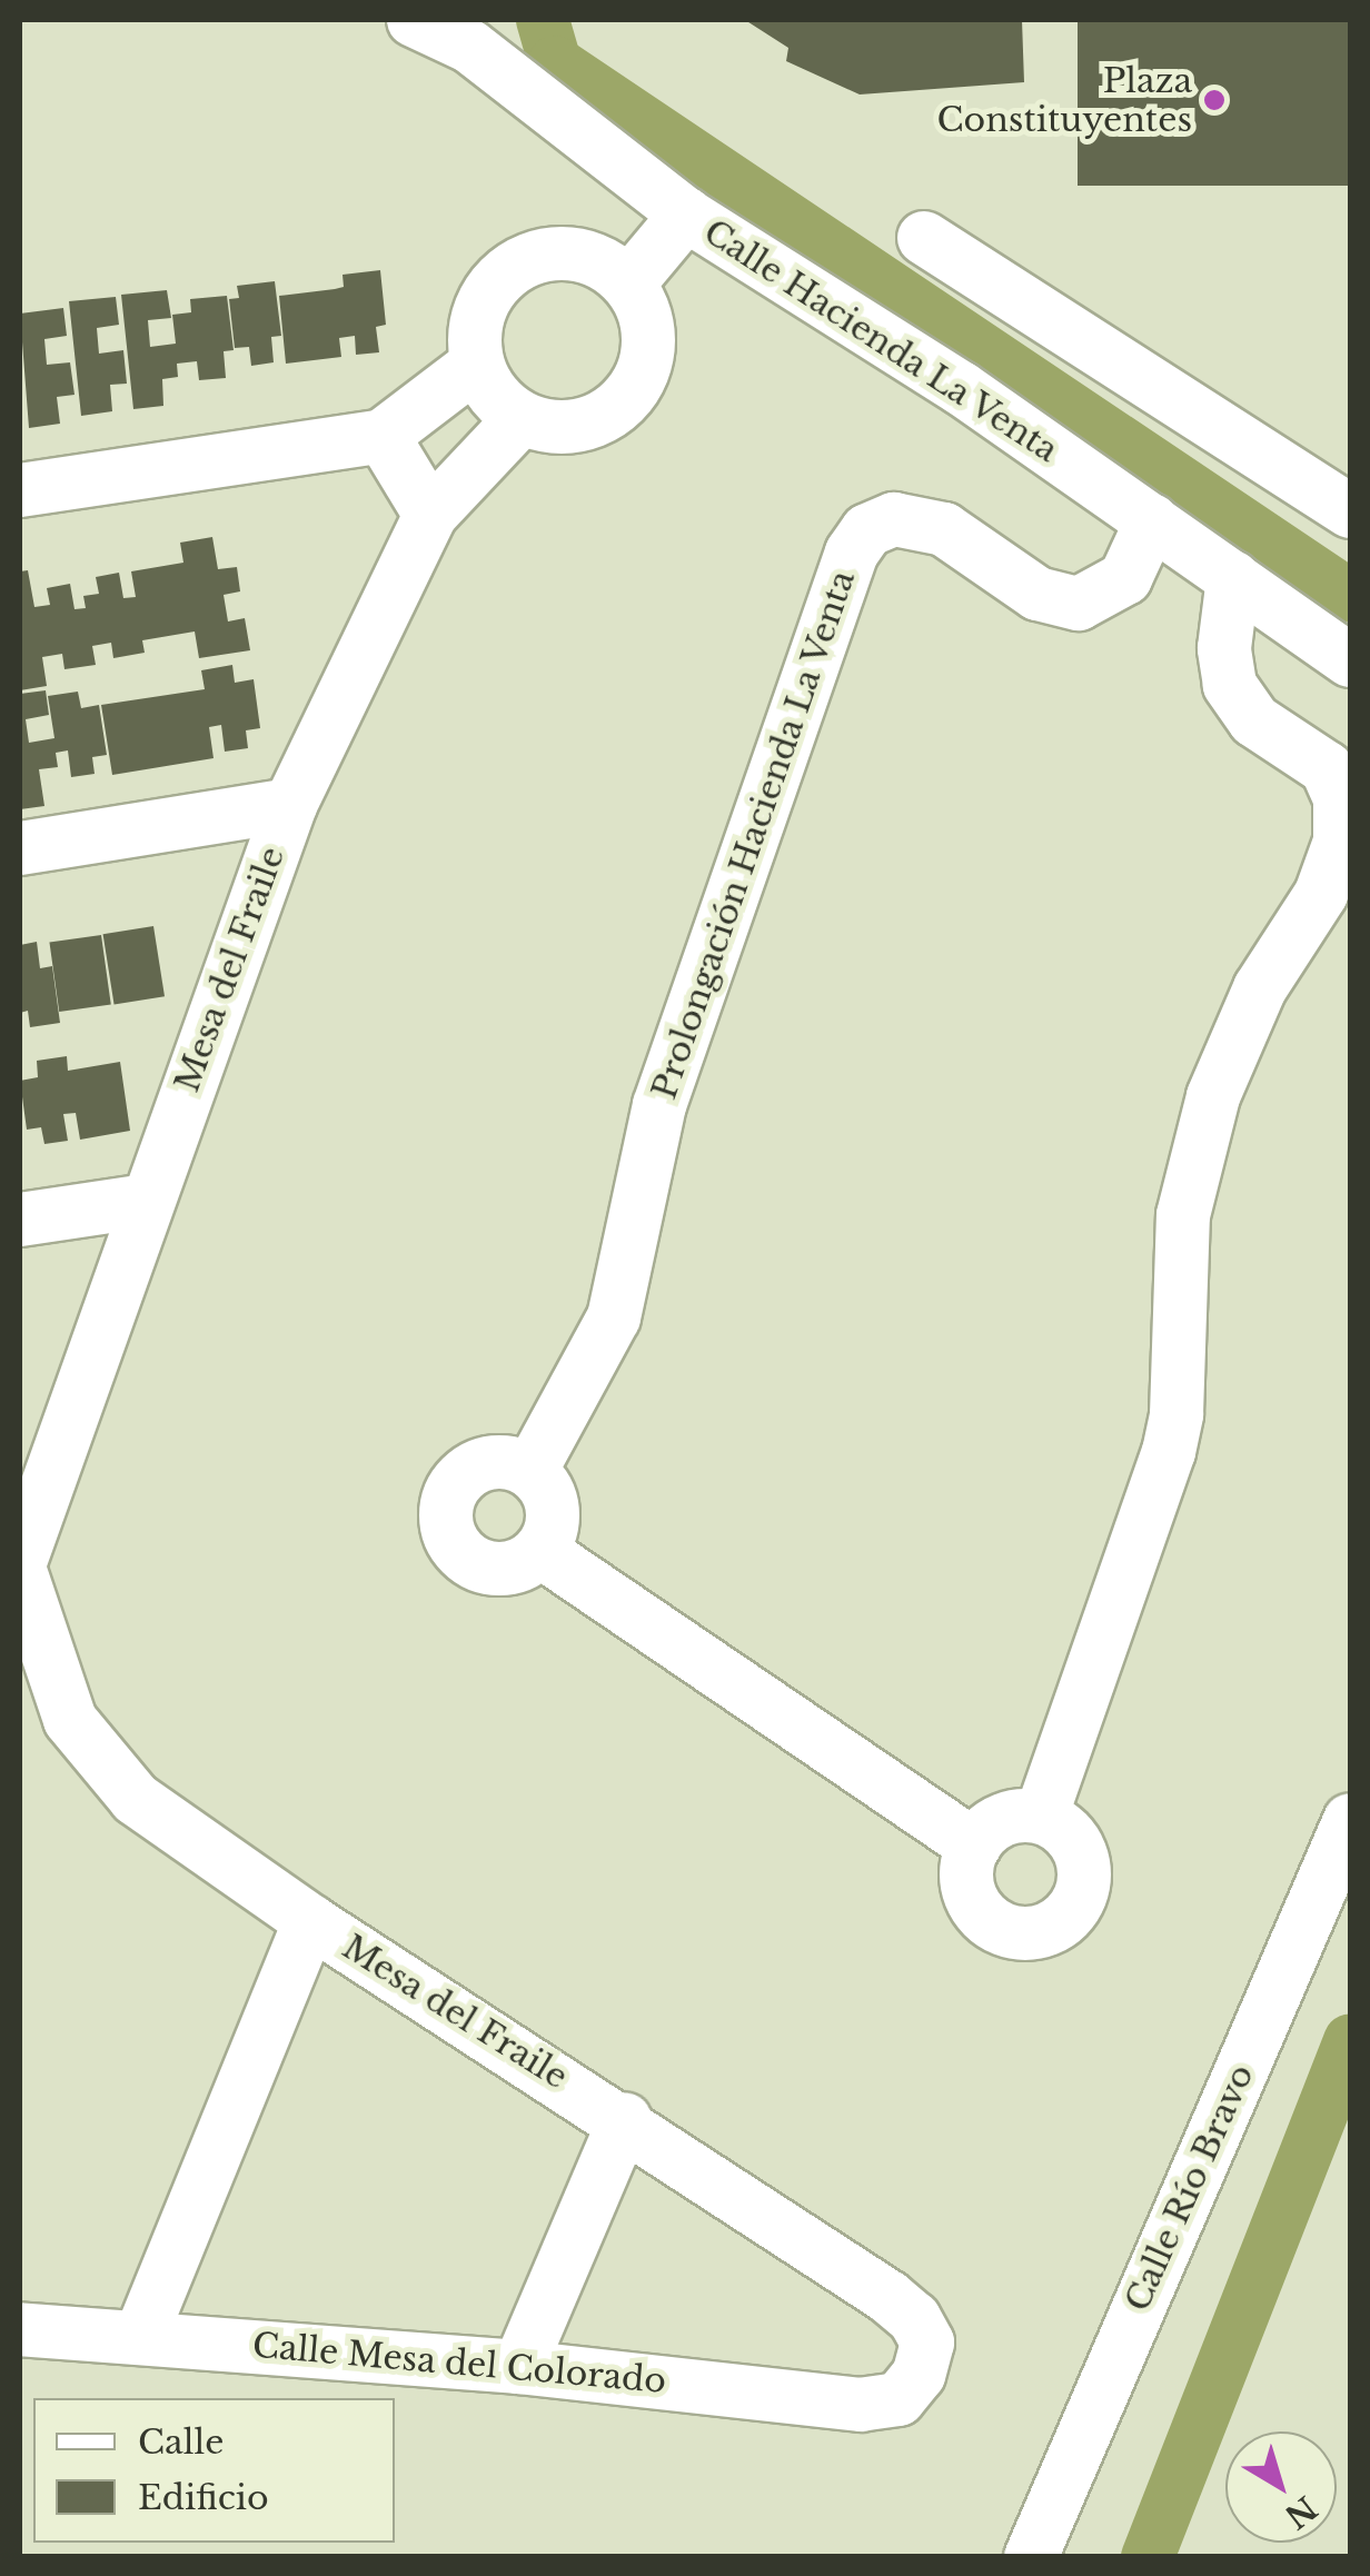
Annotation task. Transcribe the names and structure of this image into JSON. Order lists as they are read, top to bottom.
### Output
{
  "streets": {
    "street": [
      "Calle Hacienda La Venta",
      "Prolongación Hacienda La Venta",
      "Mesa del Fraile",
      "Calle Río Bravo",
      "Calle Mesa del Colorado"
    ]
  },
  "crossings": [
    ["Calle Hacienda La Venta", "Prolongación Hacienda La Venta"],
    ["Mesa del Fraile", "Calle Mesa del Colorado"]
  ],
  "places": ["Plaza Constituyentes"],
  "legend": ["Calle", "Edificio"],
  "north": "bottom right"
}
